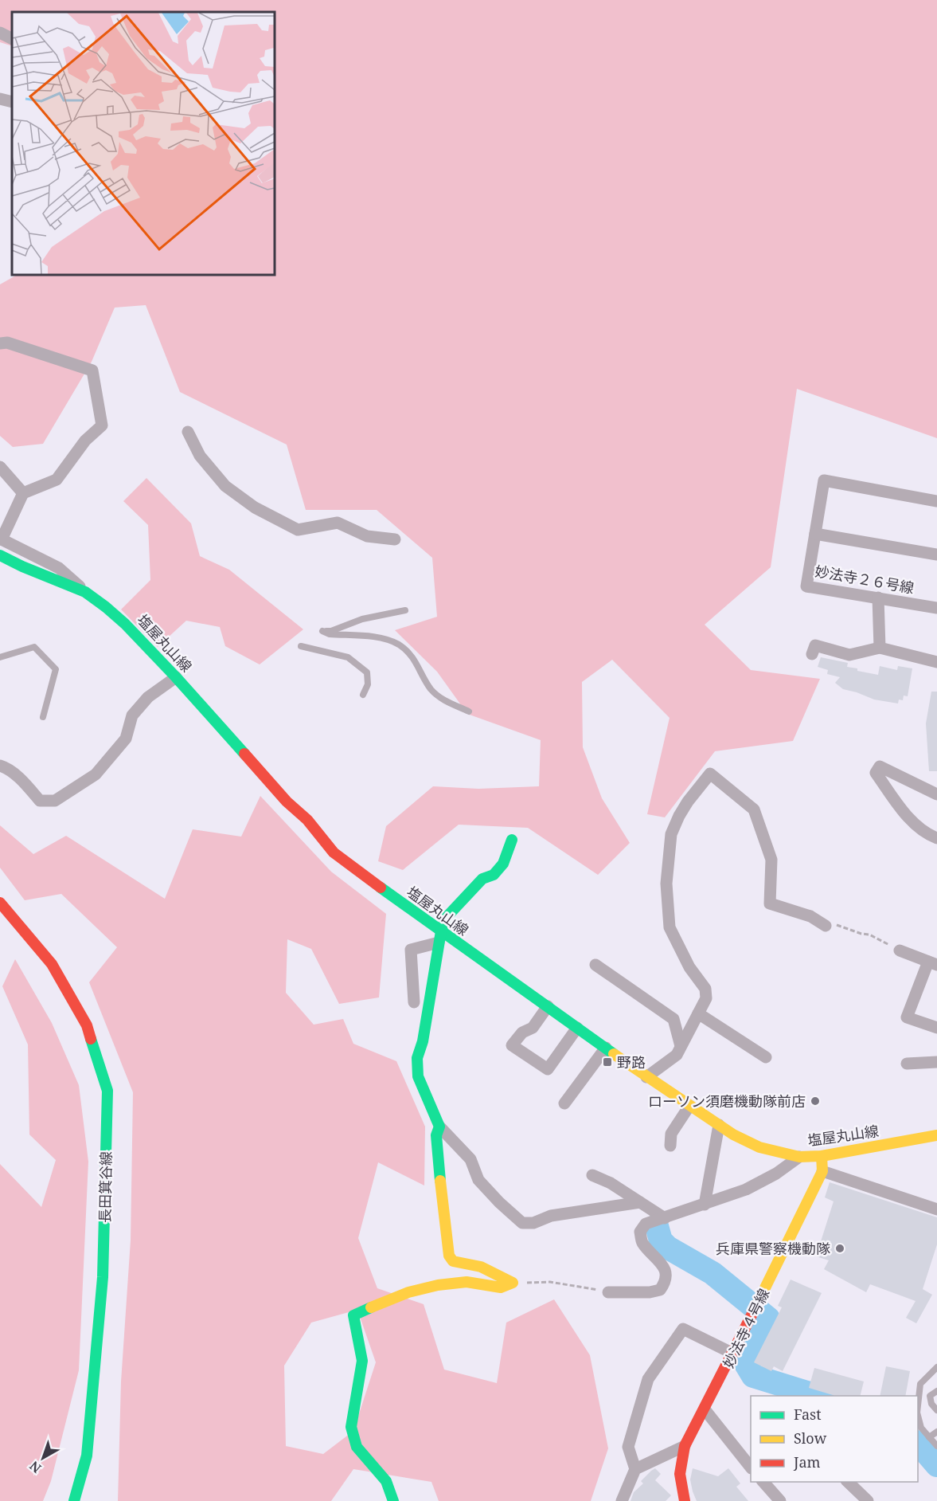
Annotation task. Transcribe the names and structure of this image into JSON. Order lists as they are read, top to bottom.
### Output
{
  "streets": {
    "street": [
      "妙法寺２６号線",
      "塩屋丸山線",
      "長田箕谷線",
      "妙法寺４号線"
    ]
  },
  "crossings": [
    ["塩屋丸山線", "妙法寺４号線"]
  ],
  "places": {
    "transit": ["野路"],
    "other": ["ローソン須磨機動隊前店", "兵庫県警察機動隊"]
  },
  "legend": ["Fast", "Slow", "Jam"],
  "north": "bottom left"
}
